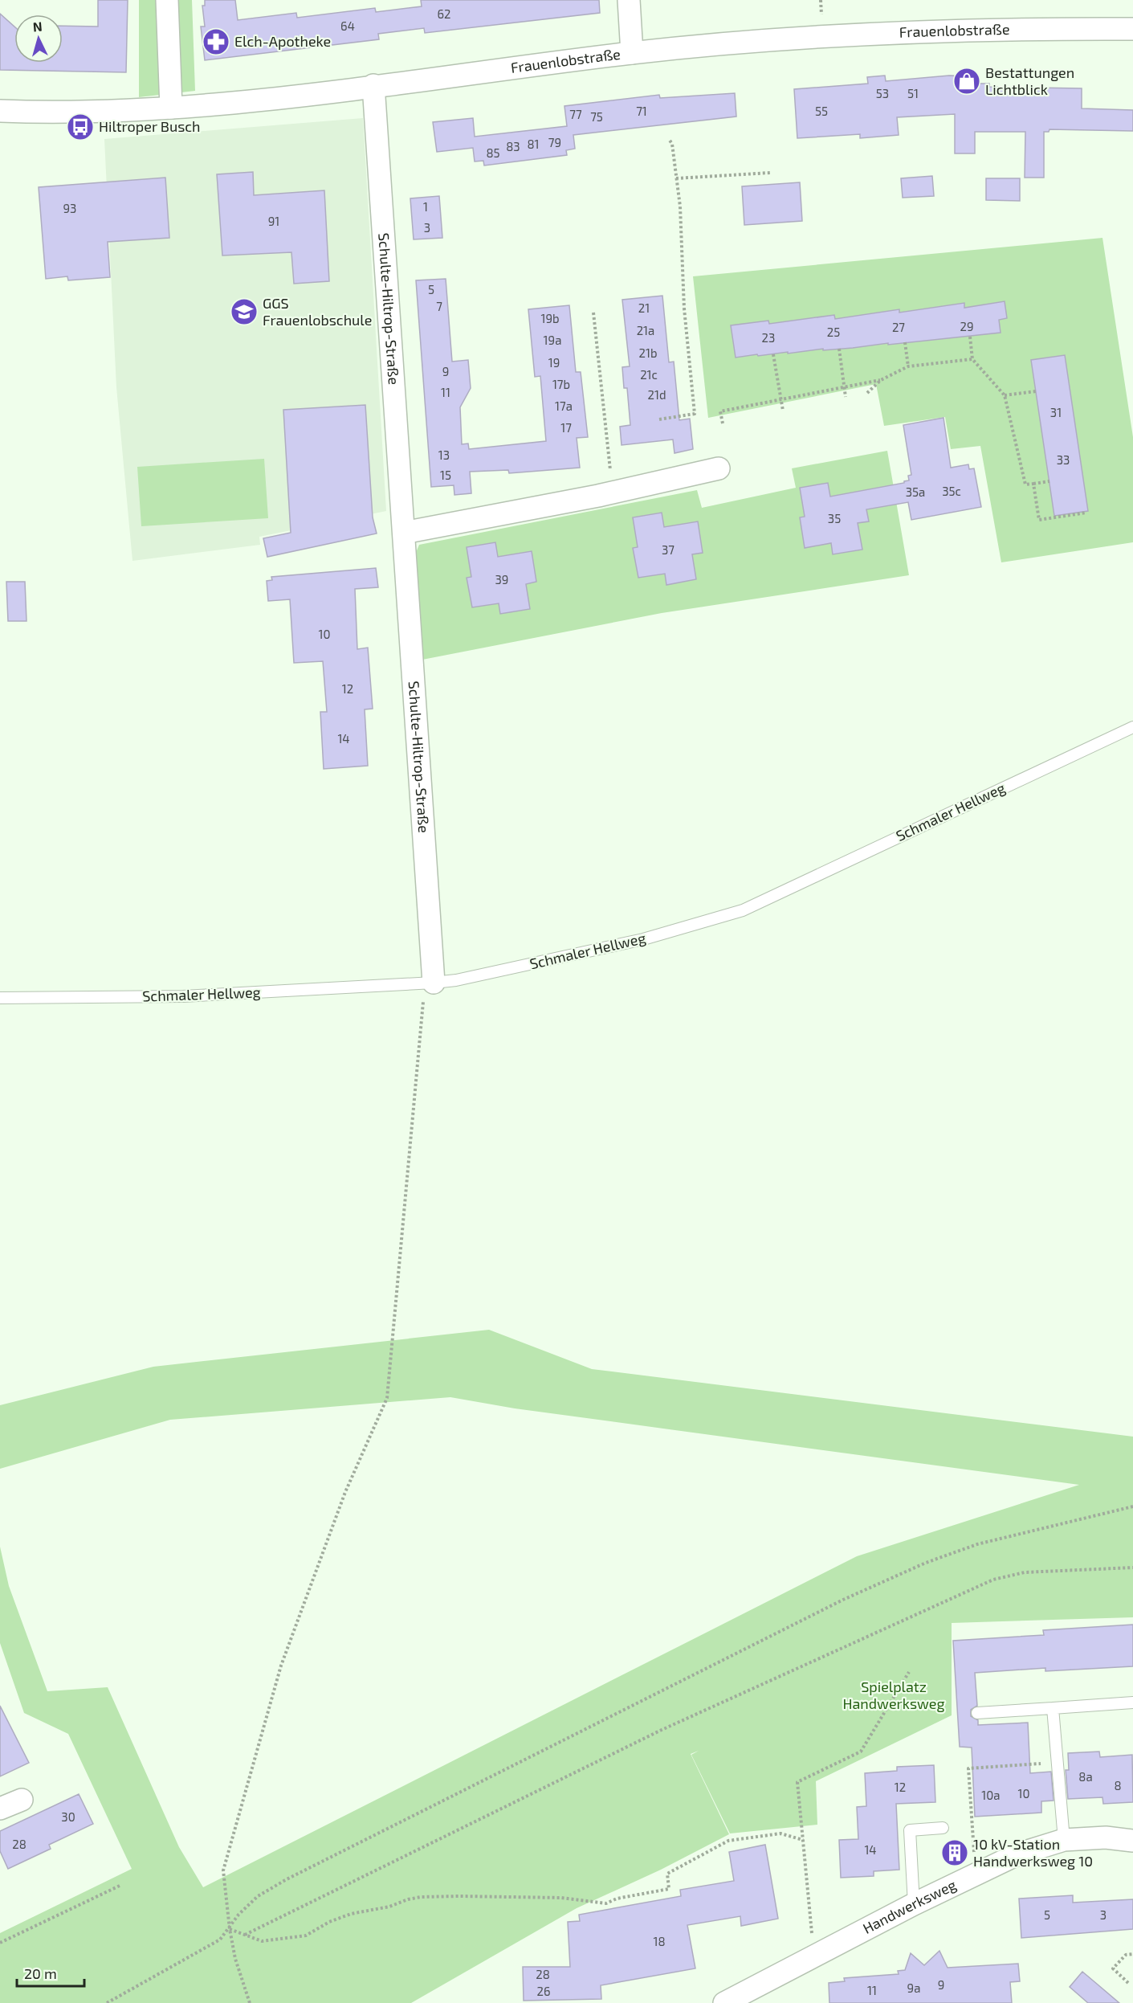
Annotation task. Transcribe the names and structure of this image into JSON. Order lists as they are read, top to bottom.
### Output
{
  "streets": {
    "street": ["Frauenlobstraße", "Schulte-Hiltrop-Straße", "Handwerksweg"],
    "lane": ["Schmaler Hellweg"]
  },
  "crossings": [
    ["Frauenlobstraße", "Schulte-Hiltrop-Straße"],
    ["Schulte-Hiltrop-Straße", "Schmaler Hellweg"]
  ],
  "parks": ["Spielplatz Handwerksweg"],
  "places": {
    "pharmacy": ["Elch-Apotheke"],
    "shop": ["Bestattungen Lichtblick"],
    "bus stop": ["Hiltroper Busch"],
    "school or university": ["GGS Frauenlobschule"],
    "building": ["10 kV-Station Handwerksweg 10"]
  },
  "house_numbers": [
    "62",
    "64",
    "53",
    "51",
    "71",
    "55",
    "77",
    "75",
    "79",
    "81",
    "83",
    "85",
    "1",
    "93",
    "91",
    "3",
    "5",
    "7",
    "21",
    "19b",
    "29",
    "27",
    "21a",
    "25",
    "23",
    "19a",
    "21b",
    "19",
    "9",
    "21c",
    "17b",
    "11",
    "21d",
    "17a",
    "31",
    "17",
    "13",
    "33",
    "15",
    "35c",
    "35a",
    "35",
    "37",
    "39",
    "10",
    "12",
    "14",
    "8a",
    "8",
    "12",
    "10",
    "10a",
    "30",
    "28",
    "14",
    "5",
    "3",
    "18",
    "28",
    "9",
    "9a",
    "11",
    "26"
  ],
  "scale_bar": "20 m",
  "north": "top"
}
